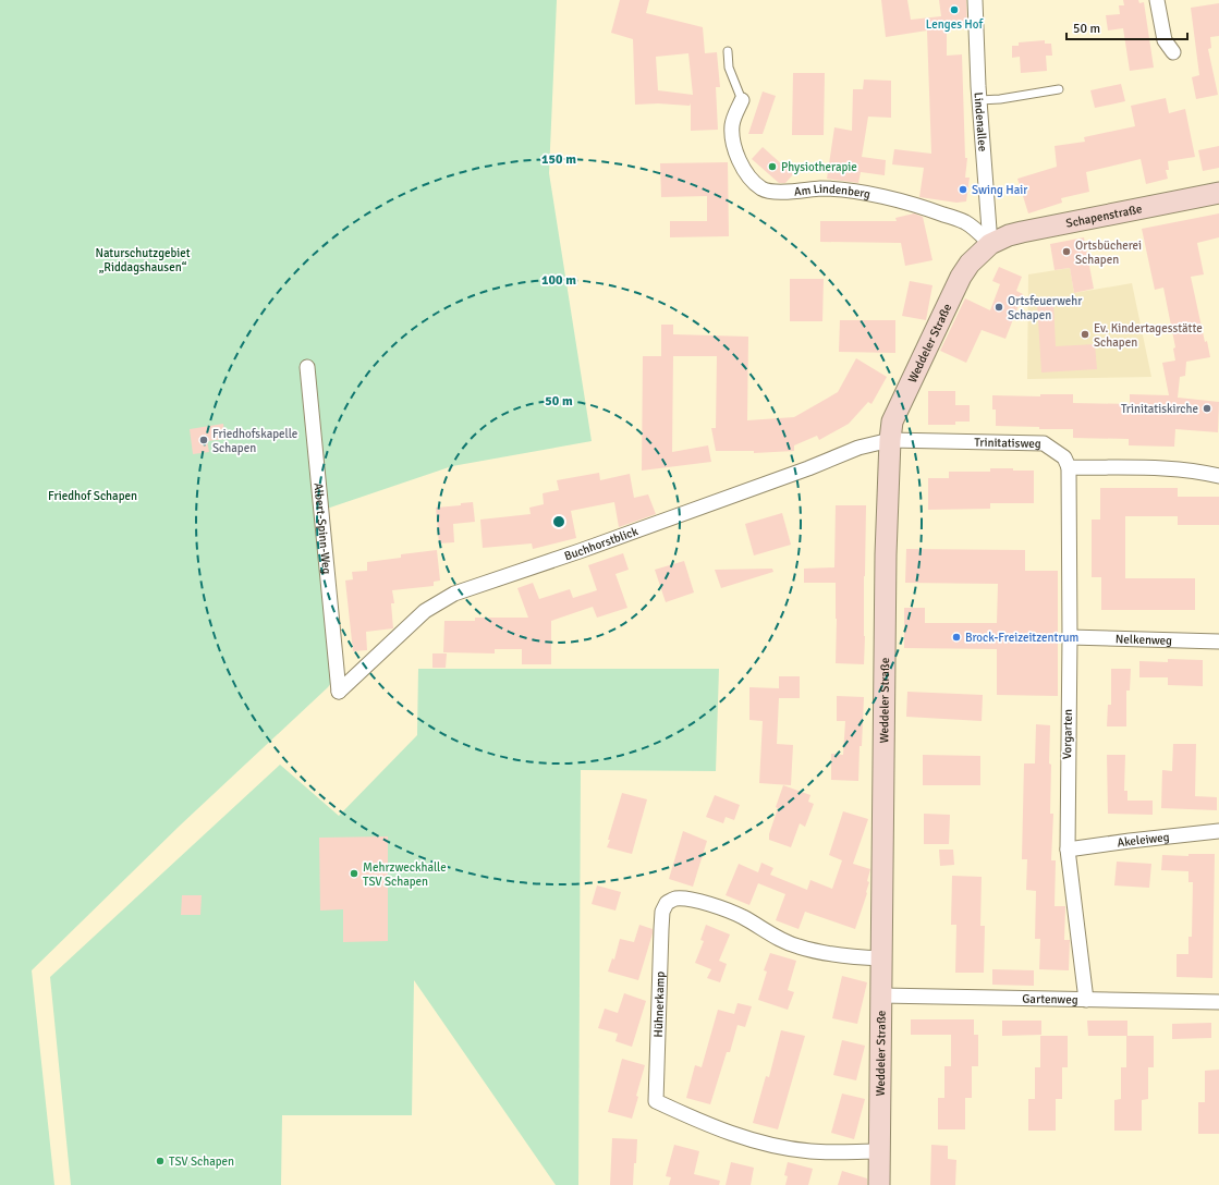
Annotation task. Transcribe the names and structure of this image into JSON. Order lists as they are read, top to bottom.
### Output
{
  "streets": {
    "street": [
      "Lindenallee",
      "Am Lindenberg",
      "Schapenstraße",
      "Weddeler Straße",
      "Trinitatisweg",
      "Albert-Spinn-Weg",
      "Buchhorstblick",
      "Nelkenweg",
      "Vorgarten",
      "Akeleiweg",
      "Gartenweg",
      "Hühnerkamp"
    ]
  },
  "crossings": [
    ["Lindenallee", "Am Lindenberg"],
    ["Lindenallee", "Schapenstraße"],
    ["Lindenallee", "Weddeler Straße"],
    ["Am Lindenberg", "Schapenstraße"],
    ["Am Lindenberg", "Weddeler Straße"],
    ["Schapenstraße", "Weddeler Straße"],
    ["Weddeler Straße", "Trinitatisweg"],
    ["Weddeler Straße", "Buchhorstblick"],
    ["Weddeler Straße", "Gartenweg"],
    ["Weddeler Straße", "Hühnerkamp"],
    ["Trinitatisweg", "Buchhorstblick"],
    ["Trinitatisweg", "Vorgarten"],
    ["Albert-Spinn-Weg", "Buchhorstblick"],
    ["Nelkenweg", "Vorgarten"],
    ["Vorgarten", "Akeleiweg"],
    ["Vorgarten", "Gartenweg"]
  ],
  "parks": ["Naturschutzgebiet „Riddagshausen“", "Friedhof Schapen"],
  "places": [
    "Lenges Hof",
    "Physiotherapie",
    "Swing Hair",
    "Ortsbücherei Schapen",
    "Ortsfeuerwehr Schapen",
    "Ev. Kindertagesstätte Schapen",
    "Trinitatiskirche",
    "Friedhofskapelle Schapen",
    "Brock-Freizeitzentrum",
    "Mehrzweckhalle TSV Schapen",
    "TSV Schapen"
  ],
  "scale_bar": "50 m",
  "rings": ["150 m", "100 m", "50 m"]
}
